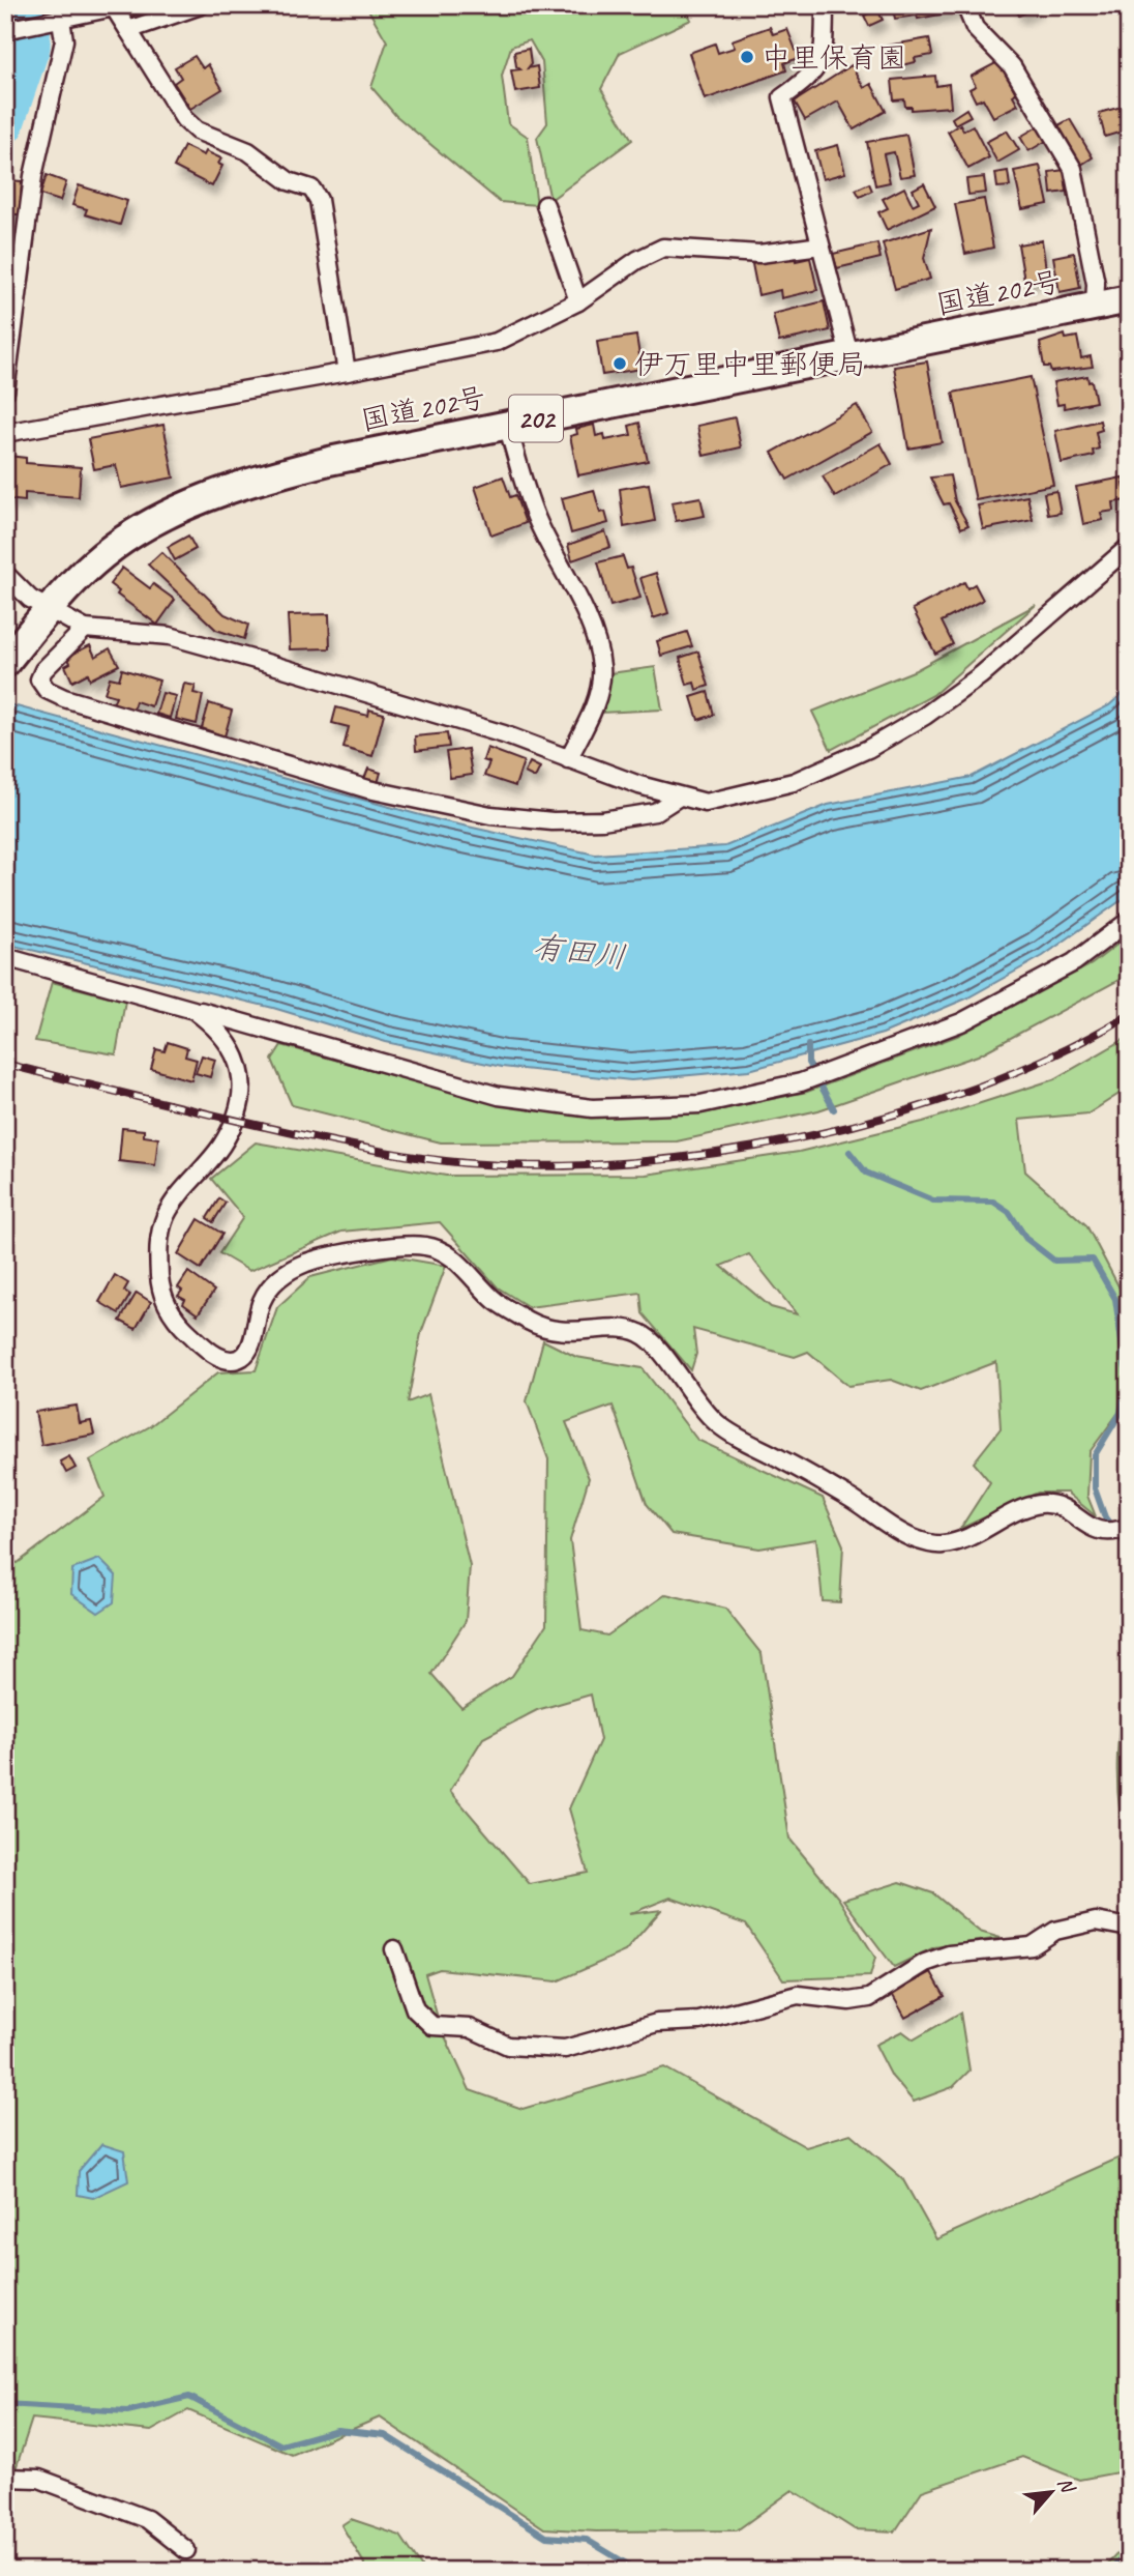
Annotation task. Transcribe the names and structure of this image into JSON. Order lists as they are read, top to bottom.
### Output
{
  "streets": {
    "highway": ["国道202号", "202"]
  },
  "water": ["有田川"],
  "places": ["中里保育園", "伊万里中里郵便局"],
  "north": "top right"
}
